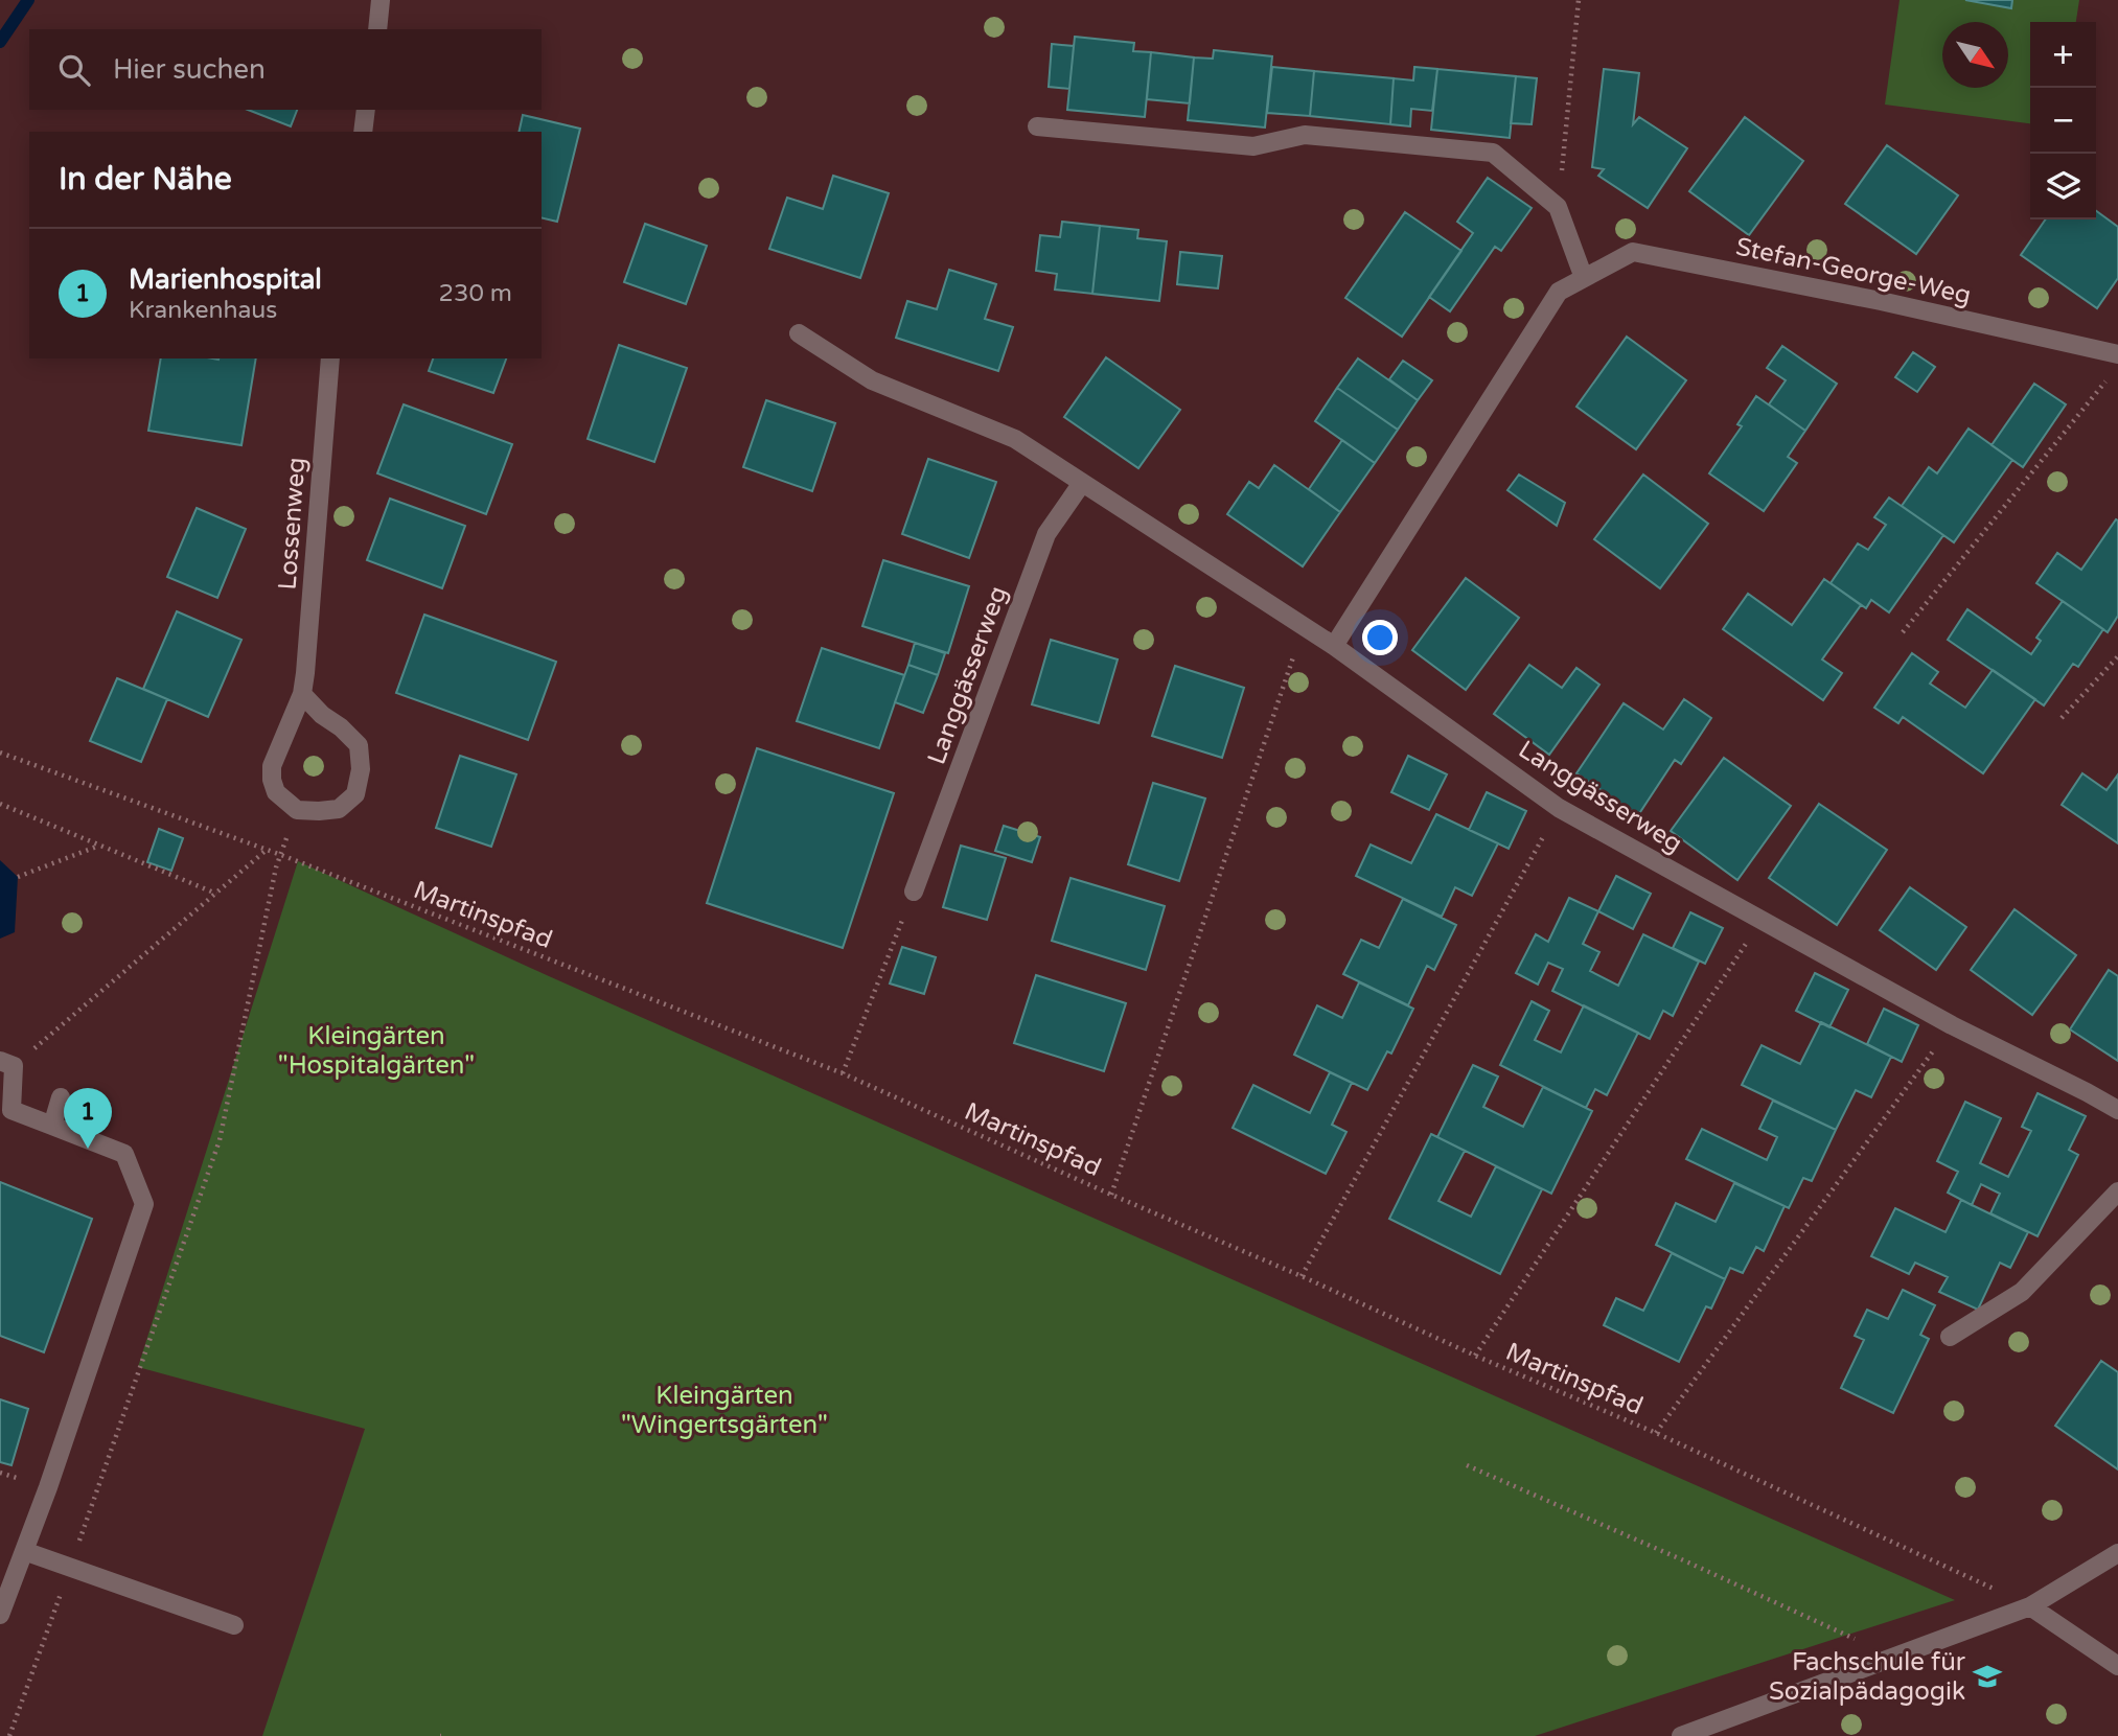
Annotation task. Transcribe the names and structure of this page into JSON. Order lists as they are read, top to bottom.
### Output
{
  "streets": {
    "street": ["Stefan-George-Weg", "Lossenweg", "Langgässerweg"],
    "path": ["Martinspfad"]
  },
  "crossings": [
    ["Stefan-George-Weg", "Langgässerweg"]
  ],
  "parks": ["Kleingärten \"Hospitalgärten\"", "Kleingärten \"Wingertsgärten\""],
  "places": {
    "school or university": ["Fachschule für Sozialpädagogik"]
  },
  "north": "bottom right",
  "page": {
    "map_buttons": ["+", "−"],
    "search": "Hier suchen",
    "heading": "In der Nähe",
    "list": [
      {
        "mark": "1",
        "name": "Marienhospital",
        "note": "Krankenhaus",
        "value": "230 m"
      }
    ],
    "pins": "1"
  }
}
